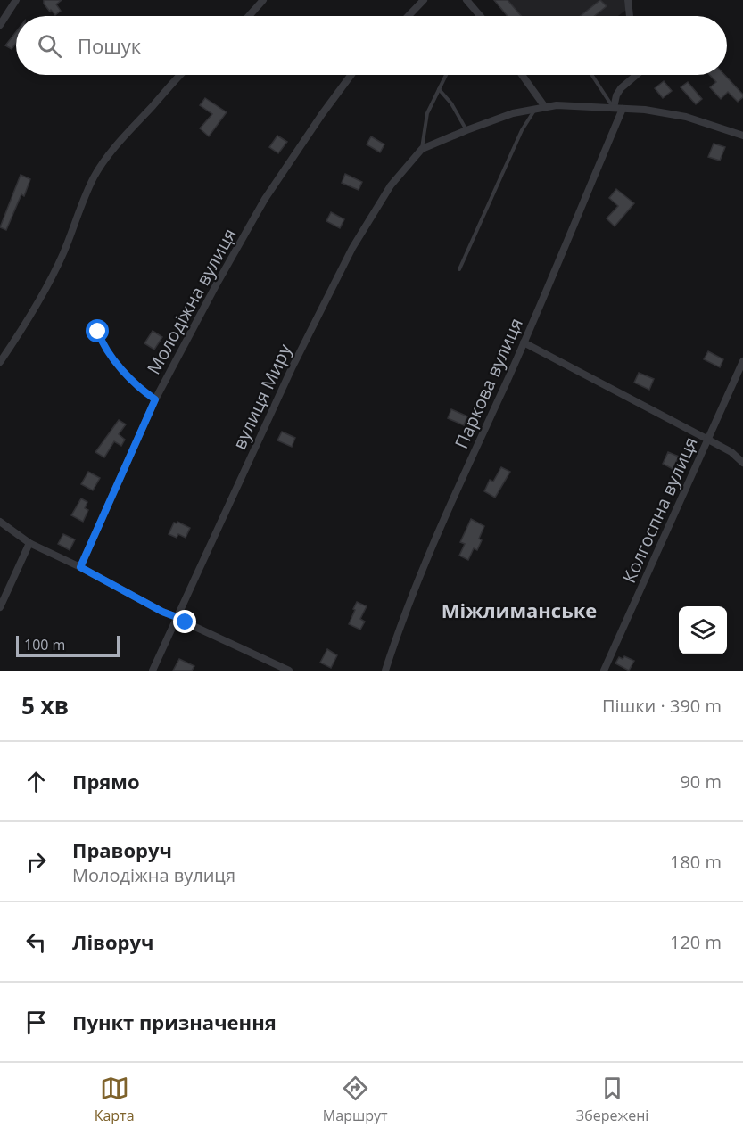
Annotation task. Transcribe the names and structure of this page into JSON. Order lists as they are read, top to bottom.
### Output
{
  "streets": {
    "street": [
      "Молодіжна вулиця",
      "Паркова вулиця",
      "вулиця Миру",
      "Колгоспна вулиця"
    ]
  },
  "districts": ["Міжлиманське"],
  "scale_bar": "100 m",
  "page": {
    "search": "Пошук",
    "scale": "100 m",
    "heading": ["5 хв", "Пішки · 390 m"],
    "list": [
      ["Прямо", "90 m"],
      ["Праворуч", "Молодіжна вулиця", "180 m"],
      ["Ліворуч", "120 m"],
      "Пункт призначення"
    ],
    "nav": ["Карта", "Маршрут", "Збережені"]
  }
}
